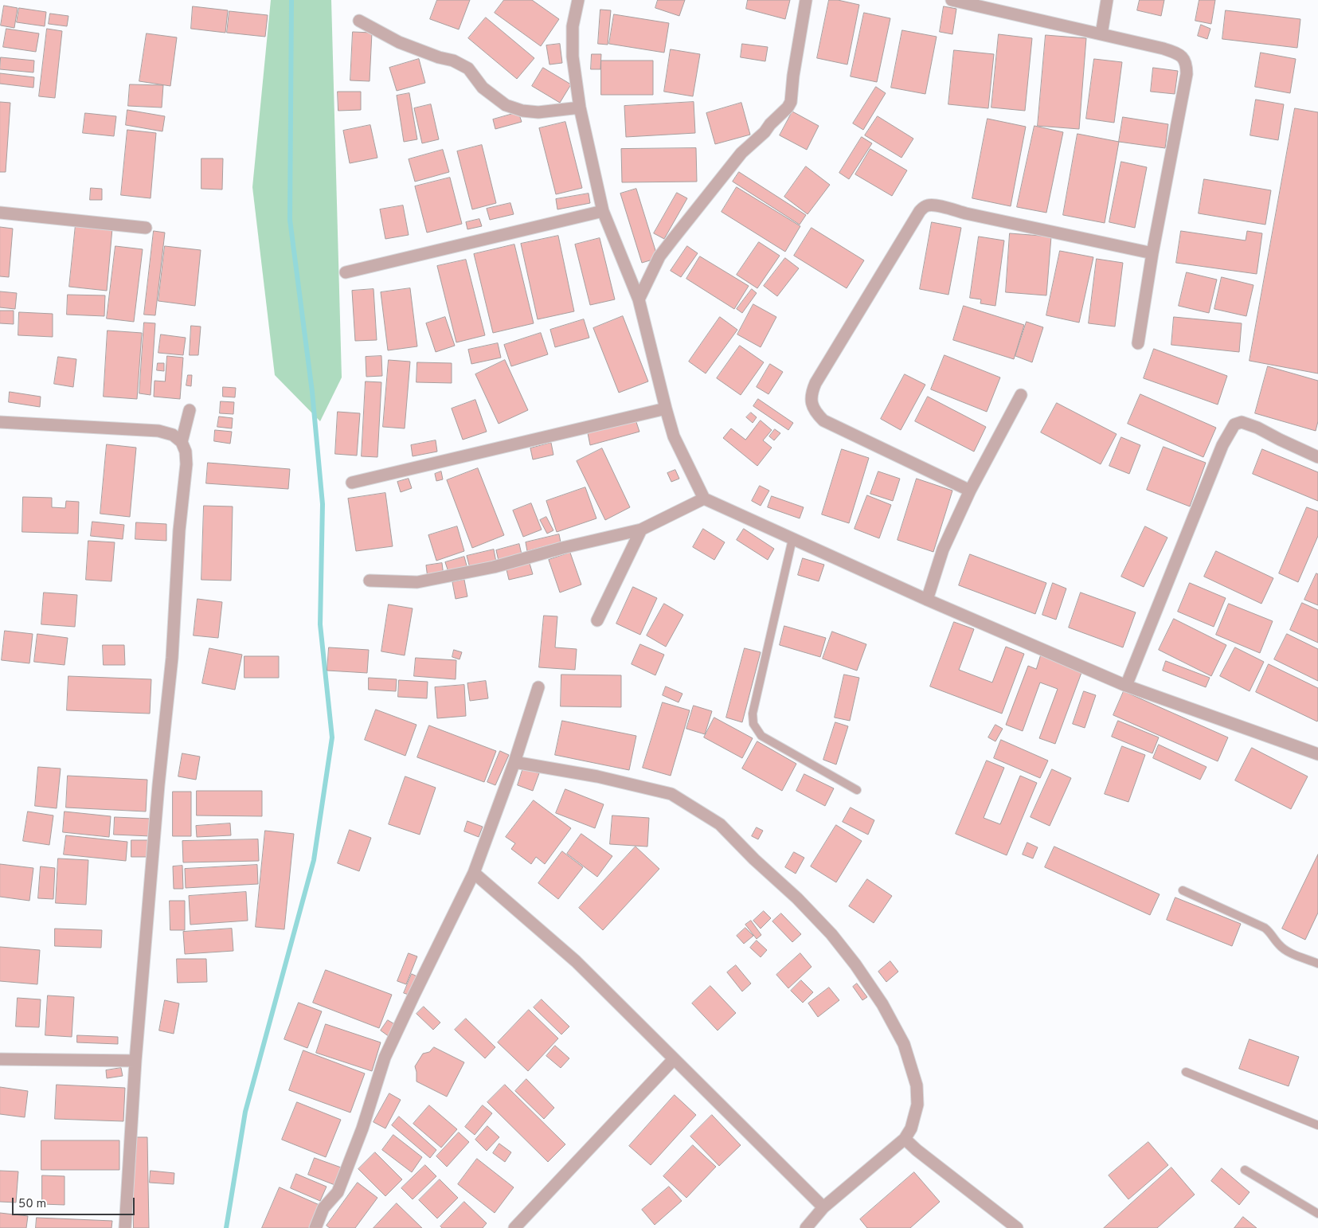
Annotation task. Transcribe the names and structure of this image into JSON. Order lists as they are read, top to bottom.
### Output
{
  "scale_bar": "50 m"
}
